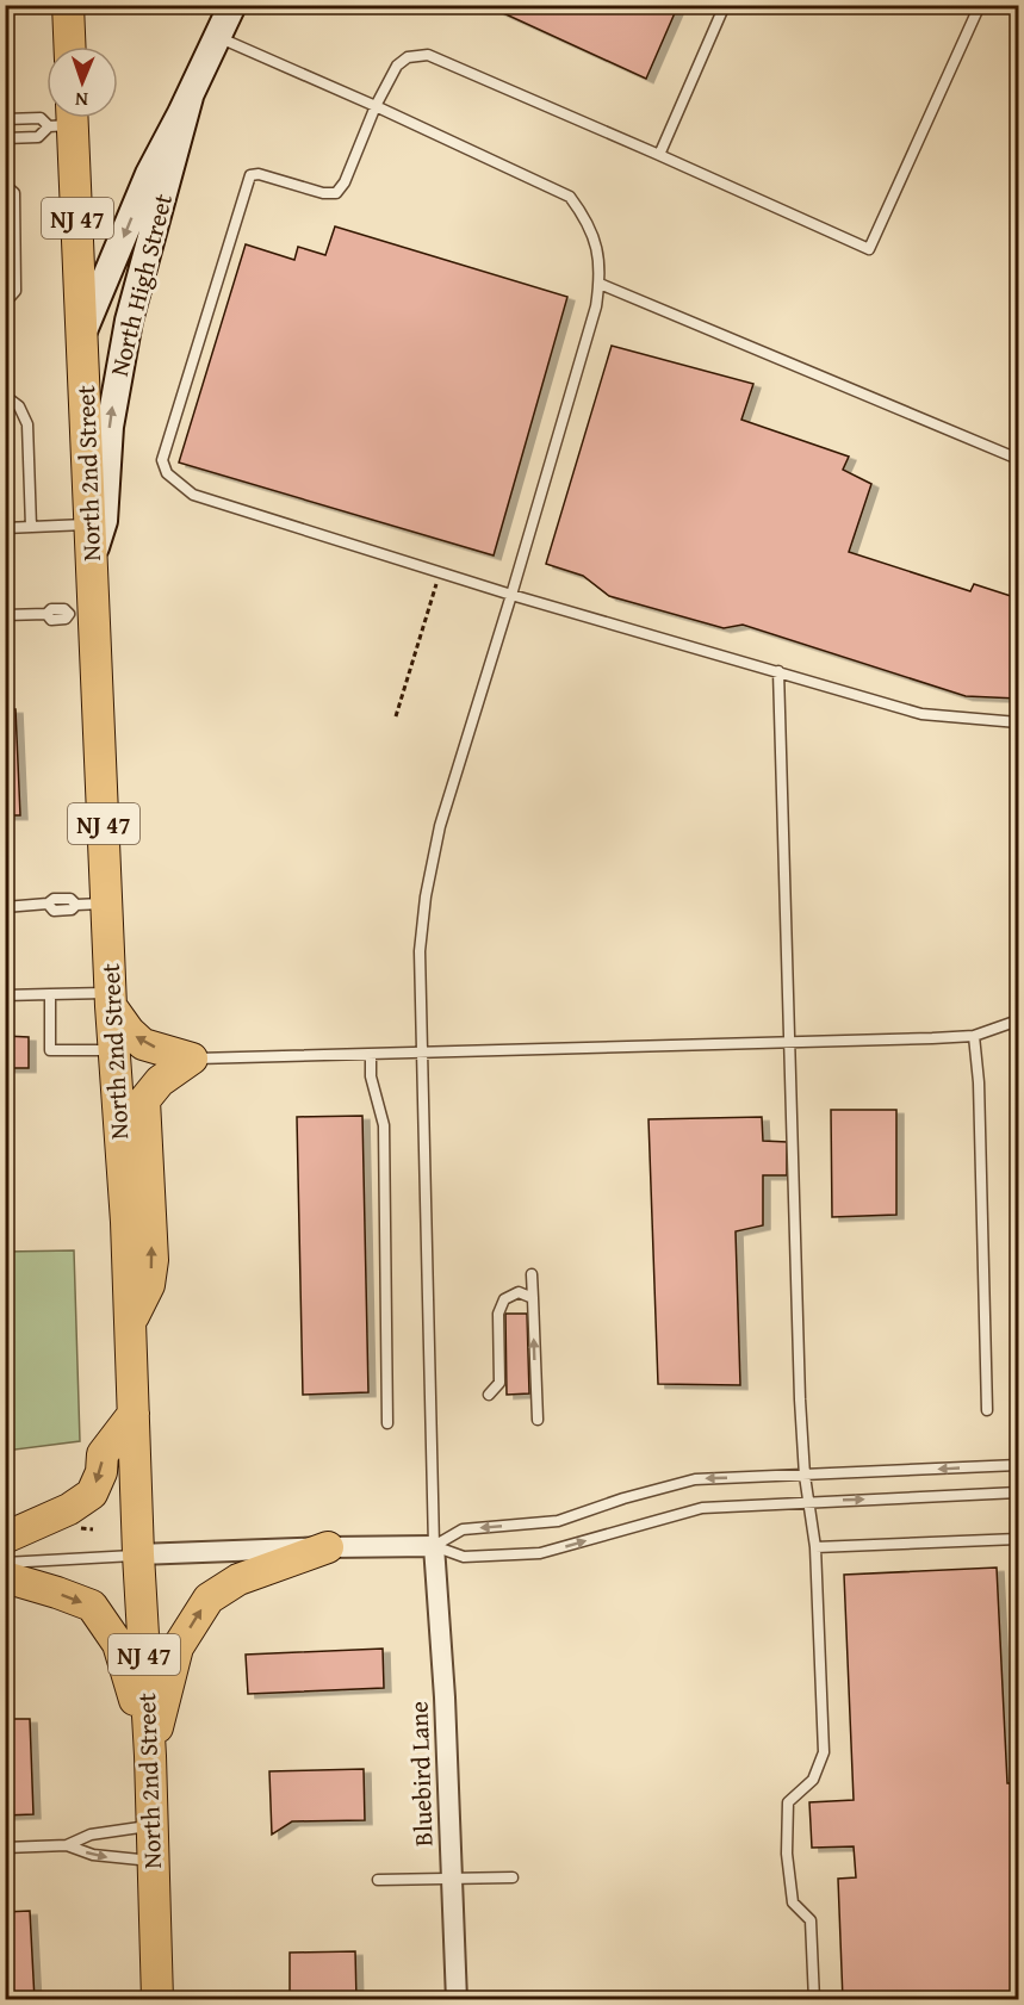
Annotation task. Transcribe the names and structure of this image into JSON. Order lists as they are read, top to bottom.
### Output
{
  "streets": {
    "main road": ["NJ 47", "North 2nd Street"],
    "street": ["North High Street", "Bluebird Lane"]
  },
  "crossings": [
    ["North High Street", "North 2nd Street"]
  ],
  "north": "bottom"
}
